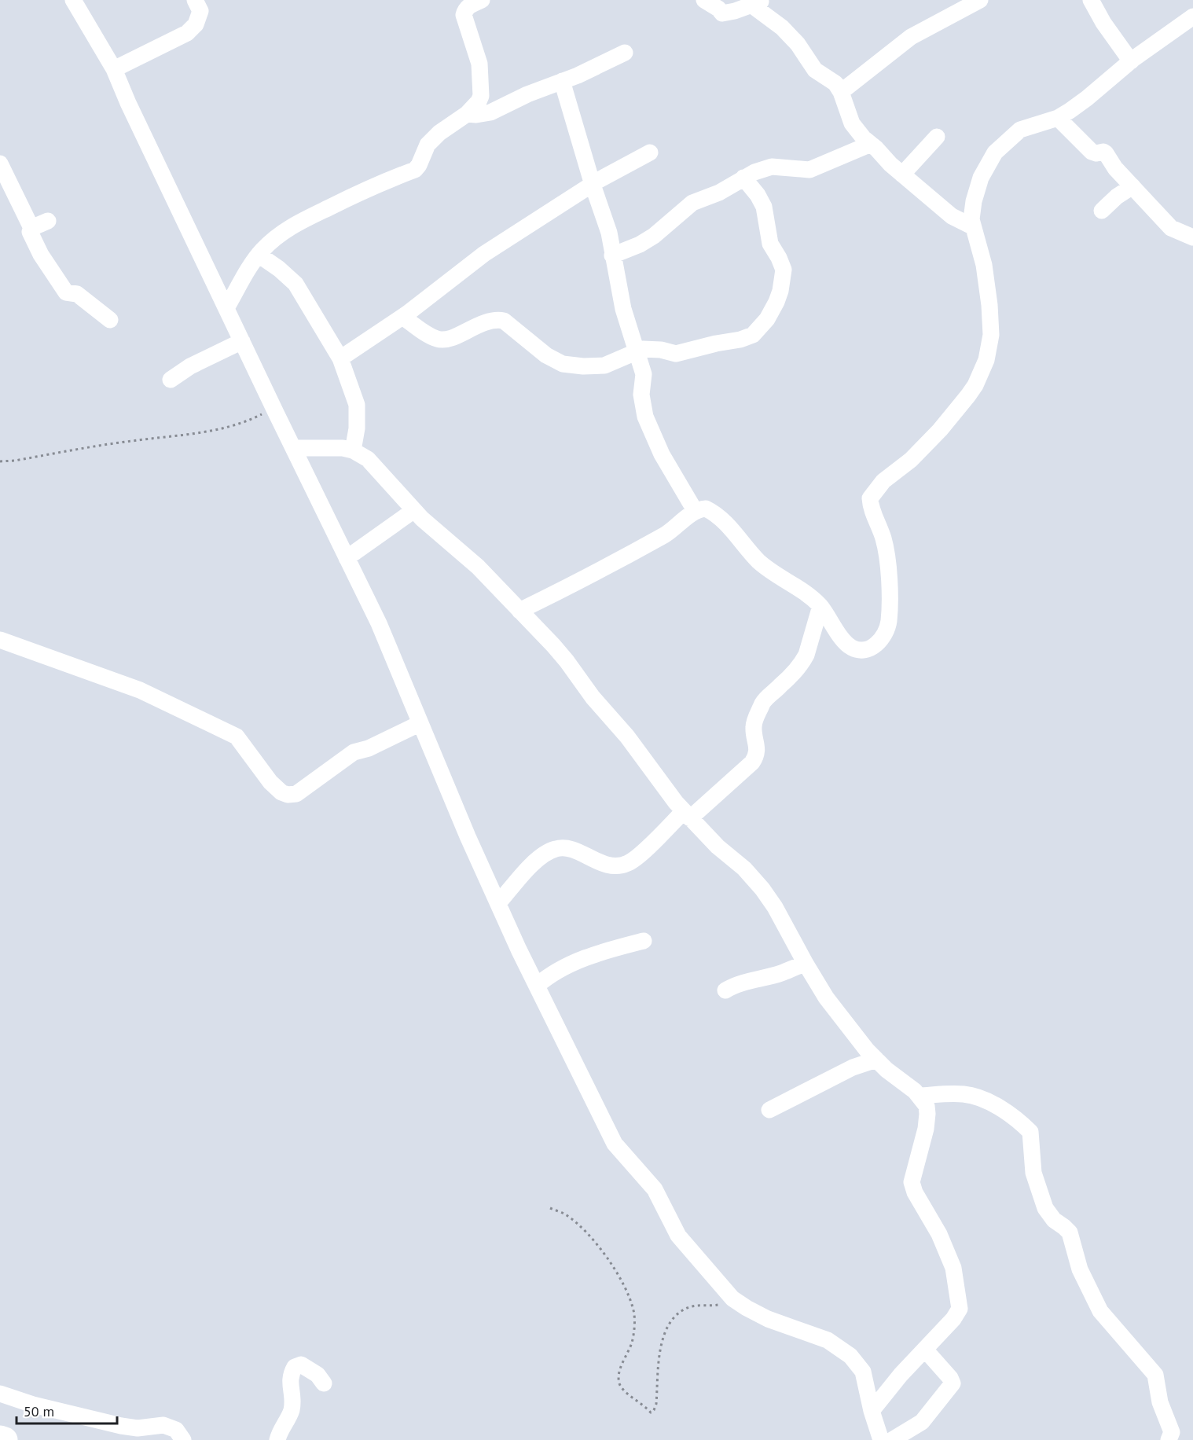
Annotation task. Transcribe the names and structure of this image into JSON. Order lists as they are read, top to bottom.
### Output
{
  "scale_bar": "50 m"
}
